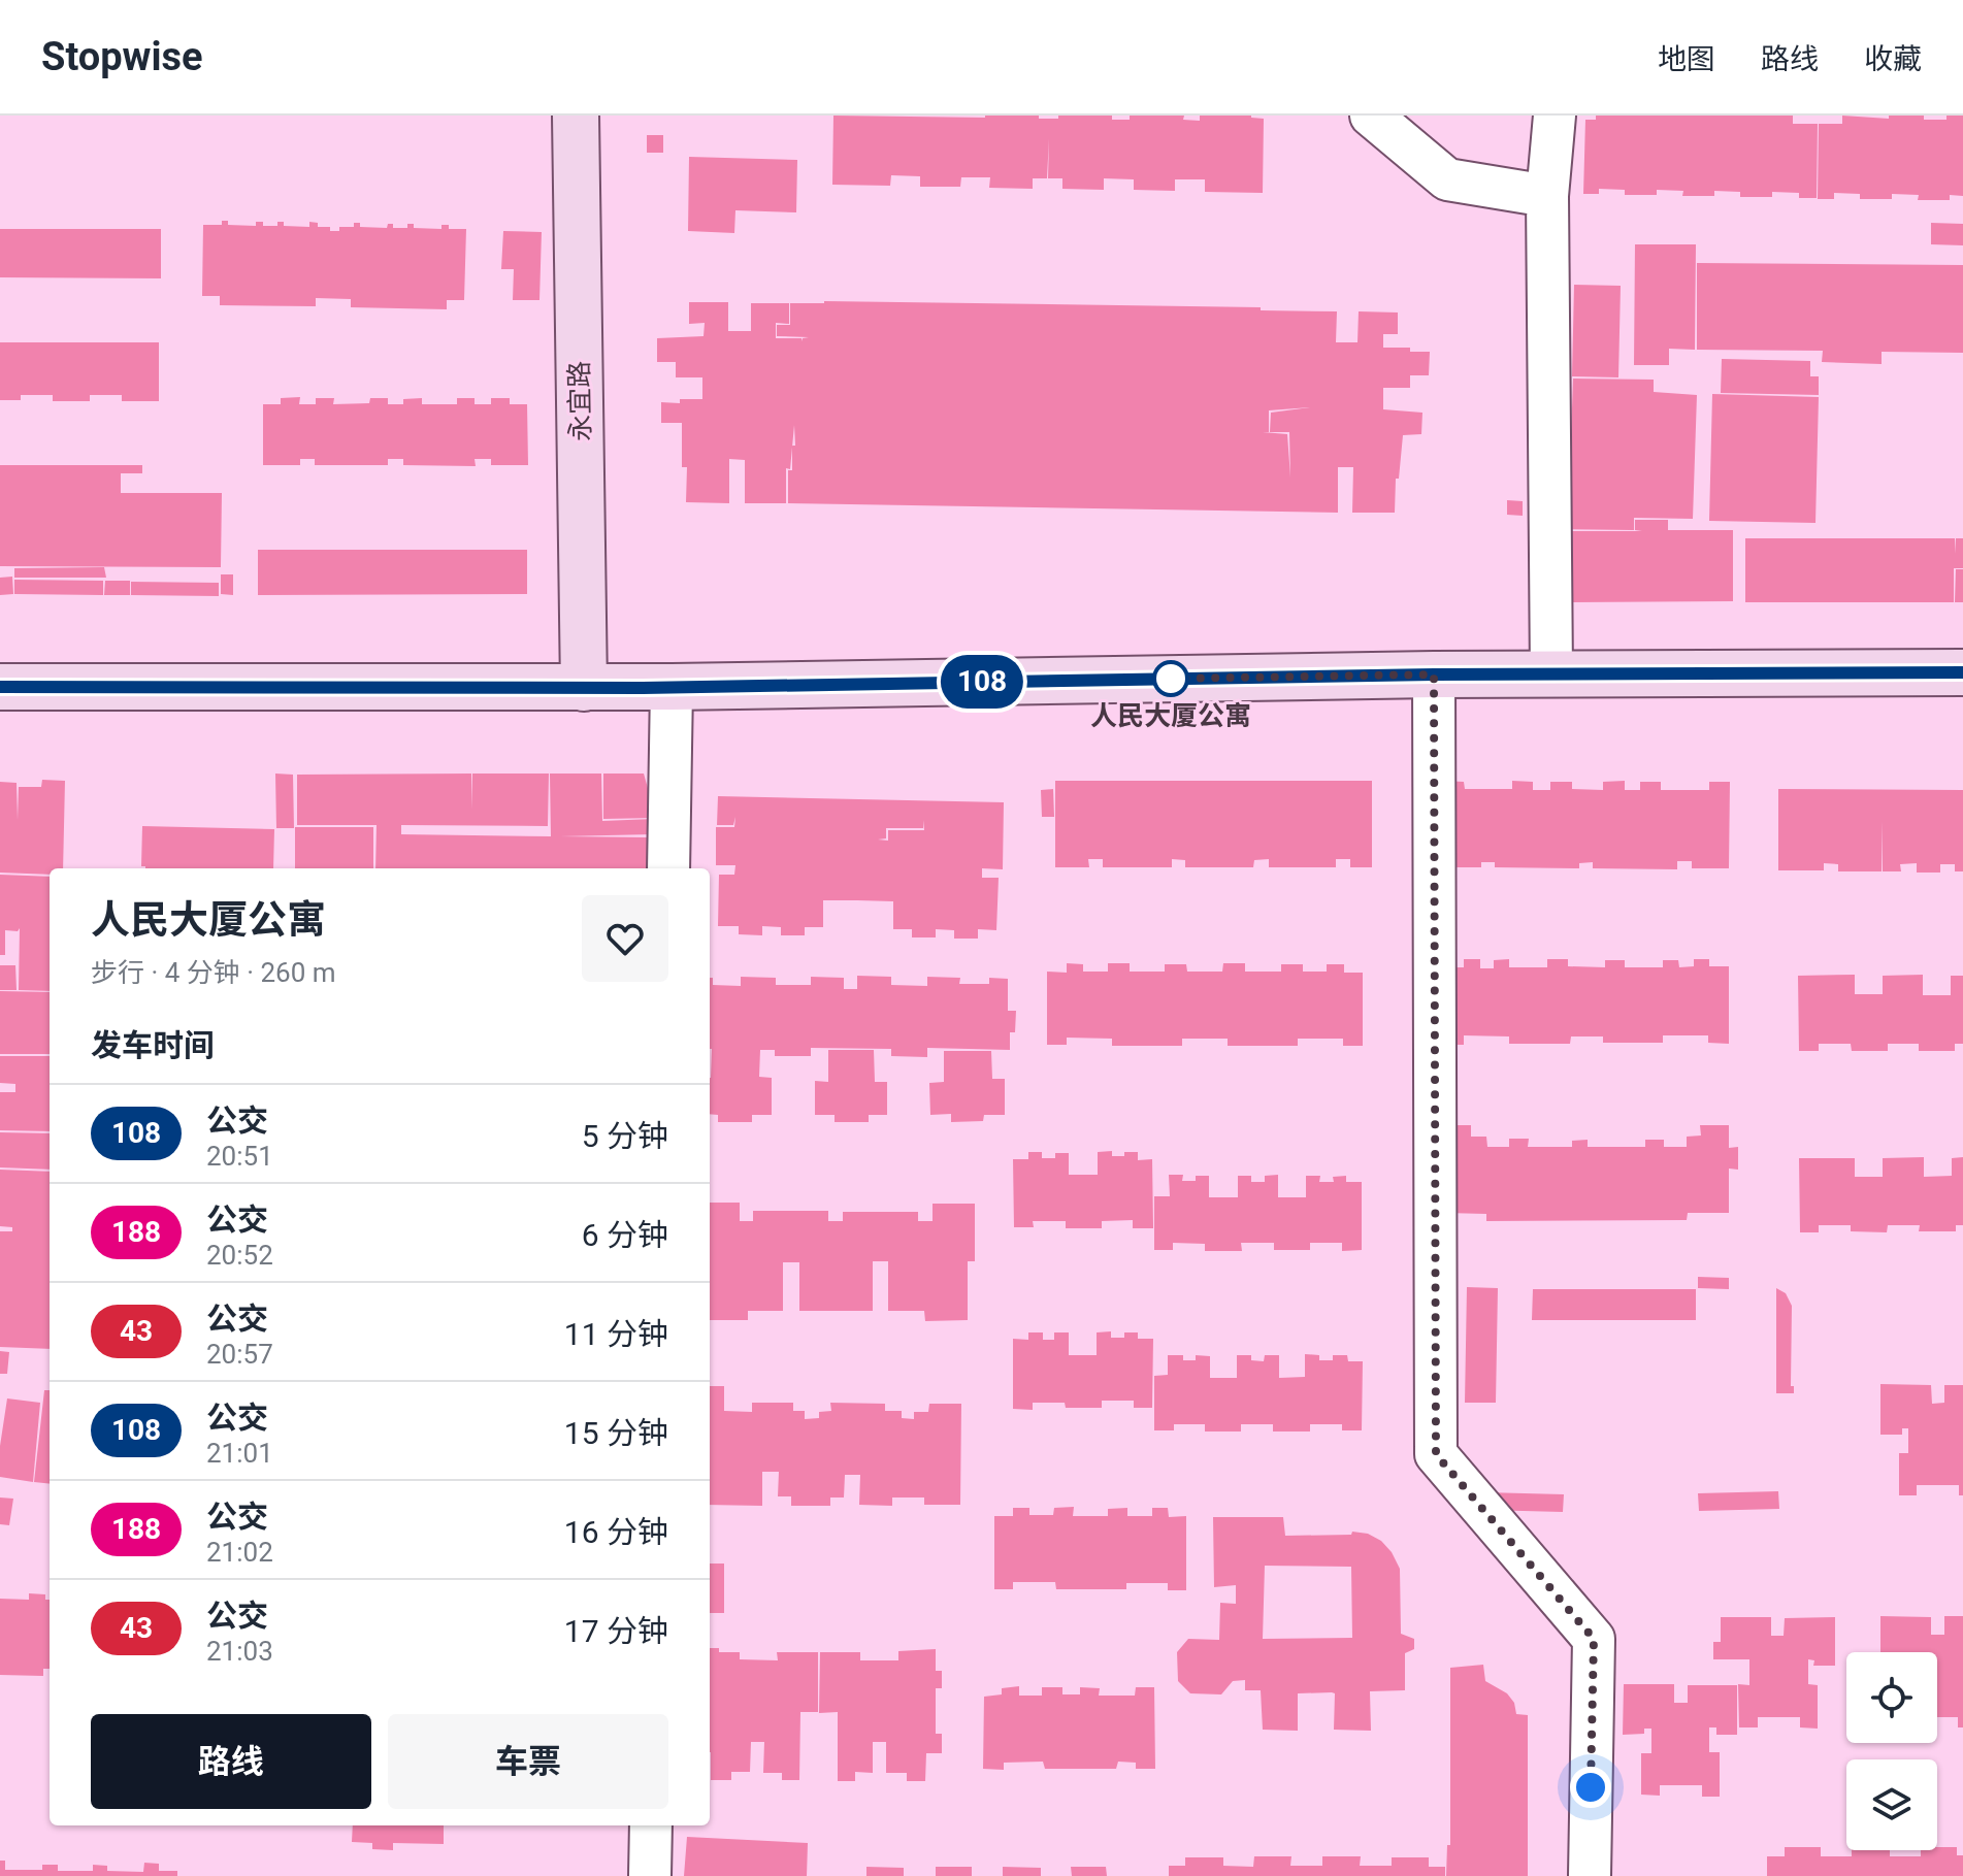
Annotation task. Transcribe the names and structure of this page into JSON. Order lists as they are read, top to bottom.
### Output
{
  "streets": {
    "main road": ["永宜路"]
  },
  "places": ["人民大厦公寓"],
  "lines": ["bus line 108"],
  "page": {
    "header": "Stopwise",
    "nav": ["地图", "路线", "收藏"],
    "on_map": "108",
    "heading": [
      ["人民大厦公寓", "步行 · 4 分钟 · 260 m"],
      "发车时间"
    ],
    "list": [
      {
        "mark": "108",
        "name": "公交",
        "note": "20:51",
        "value": "5 分钟"
      },
      {
        "mark": "188",
        "name": "公交",
        "note": "20:52",
        "value": "6 分钟"
      },
      {
        "mark": "43",
        "name": "公交",
        "note": "20:57",
        "value": "11 分钟"
      },
      {
        "mark": "108",
        "name": "公交",
        "note": "21:01",
        "value": "15 分钟"
      },
      {
        "mark": "188",
        "name": "公交",
        "note": "21:02",
        "value": "16 分钟"
      },
      {
        "mark": "43",
        "name": "公交",
        "note": "21:03",
        "value": "17 分钟"
      }
    ],
    "buttons": ["路线", "车票"]
  }
}
